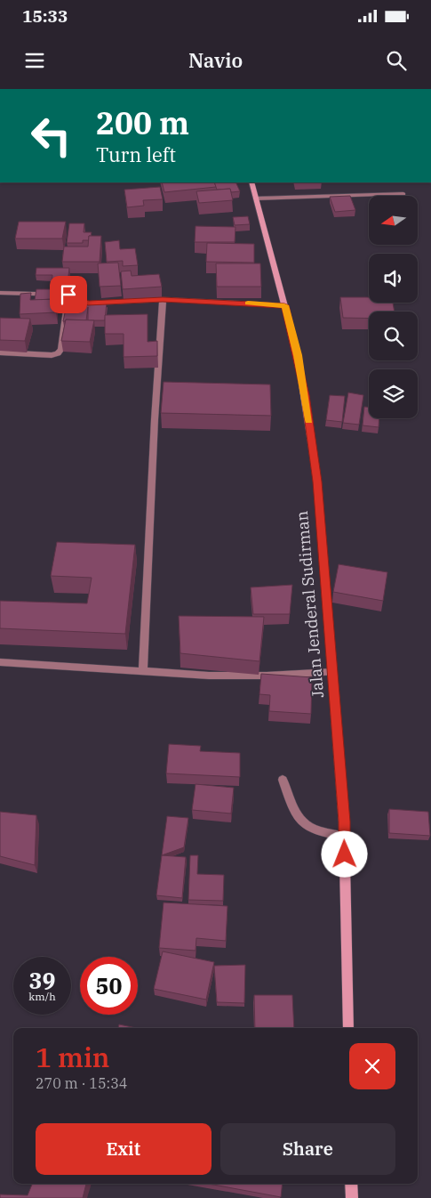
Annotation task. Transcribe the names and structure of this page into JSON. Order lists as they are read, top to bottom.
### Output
{
  "streets": {
    "main road": ["Jalan Jenderal Sudirman"]
  },
  "north": "left",
  "page": {
    "status": "15:33",
    "header": "Navio",
    "turn": ["200 m", "Turn left"],
    "speed": "39 km/h",
    "limit": "50",
    "heading": ["1 min", "270 m · 15:34"],
    "buttons": ["Exit", "Share"]
  }
}
